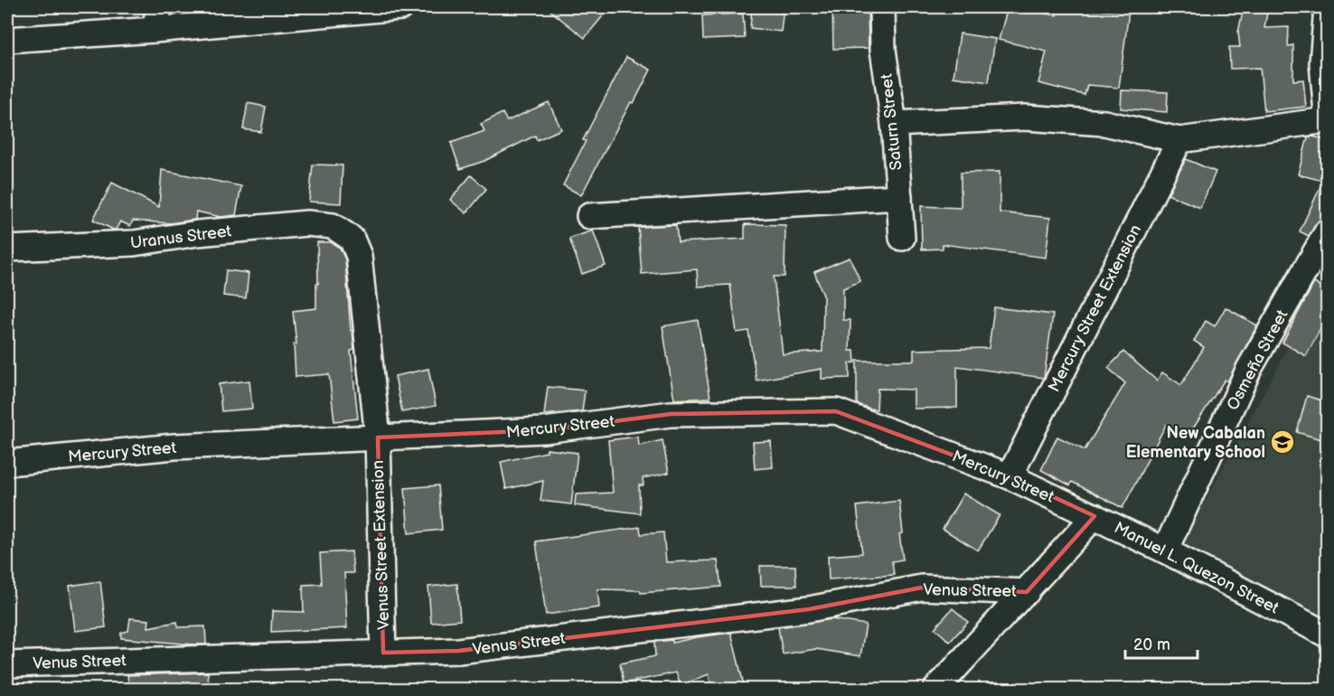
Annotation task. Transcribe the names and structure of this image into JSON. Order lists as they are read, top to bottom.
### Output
{
  "streets": {
    "street": [
      "Saturn Street",
      "Uranus Street",
      "Mercury Street Extension",
      "Osmeña Street",
      "Mercury Street",
      "Venus Street Extension",
      "Manuel L. Quezon Street",
      "Venus Street"
    ]
  },
  "crossings": [
    ["Uranus Street", "Venus Street Extension"],
    ["Mercury Street Extension", "Mercury Street"],
    ["Osmeña Street", "Manuel L. Quezon Street"],
    ["Mercury Street", "Venus Street Extension"],
    ["Mercury Street", "Manuel L. Quezon Street"],
    ["Venus Street Extension", "Venus Street"]
  ],
  "places": {
    "school or university": ["New Cabalan Elementary School"]
  },
  "scale_bar": "20 m"
}
